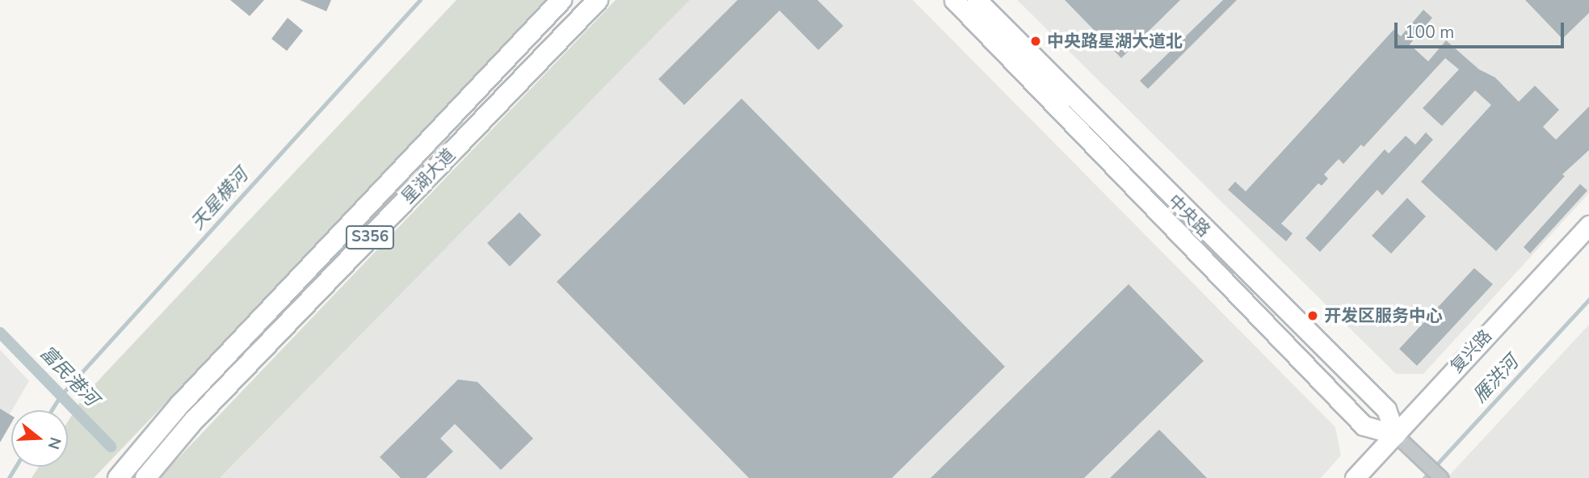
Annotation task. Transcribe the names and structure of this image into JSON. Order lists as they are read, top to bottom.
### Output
{
  "streets": {
    "main road": ["星湖大道", "S356"],
    "street": ["中央路", "复兴路"]
  },
  "crossings": [
    ["中央路", "复兴路"]
  ],
  "water": ["天星横河", "富民港河", "雁洪河"],
  "places": ["中央路星湖大道北", "开发区服务中心"],
  "scale_bar": "100 m",
  "north": "right"
}
